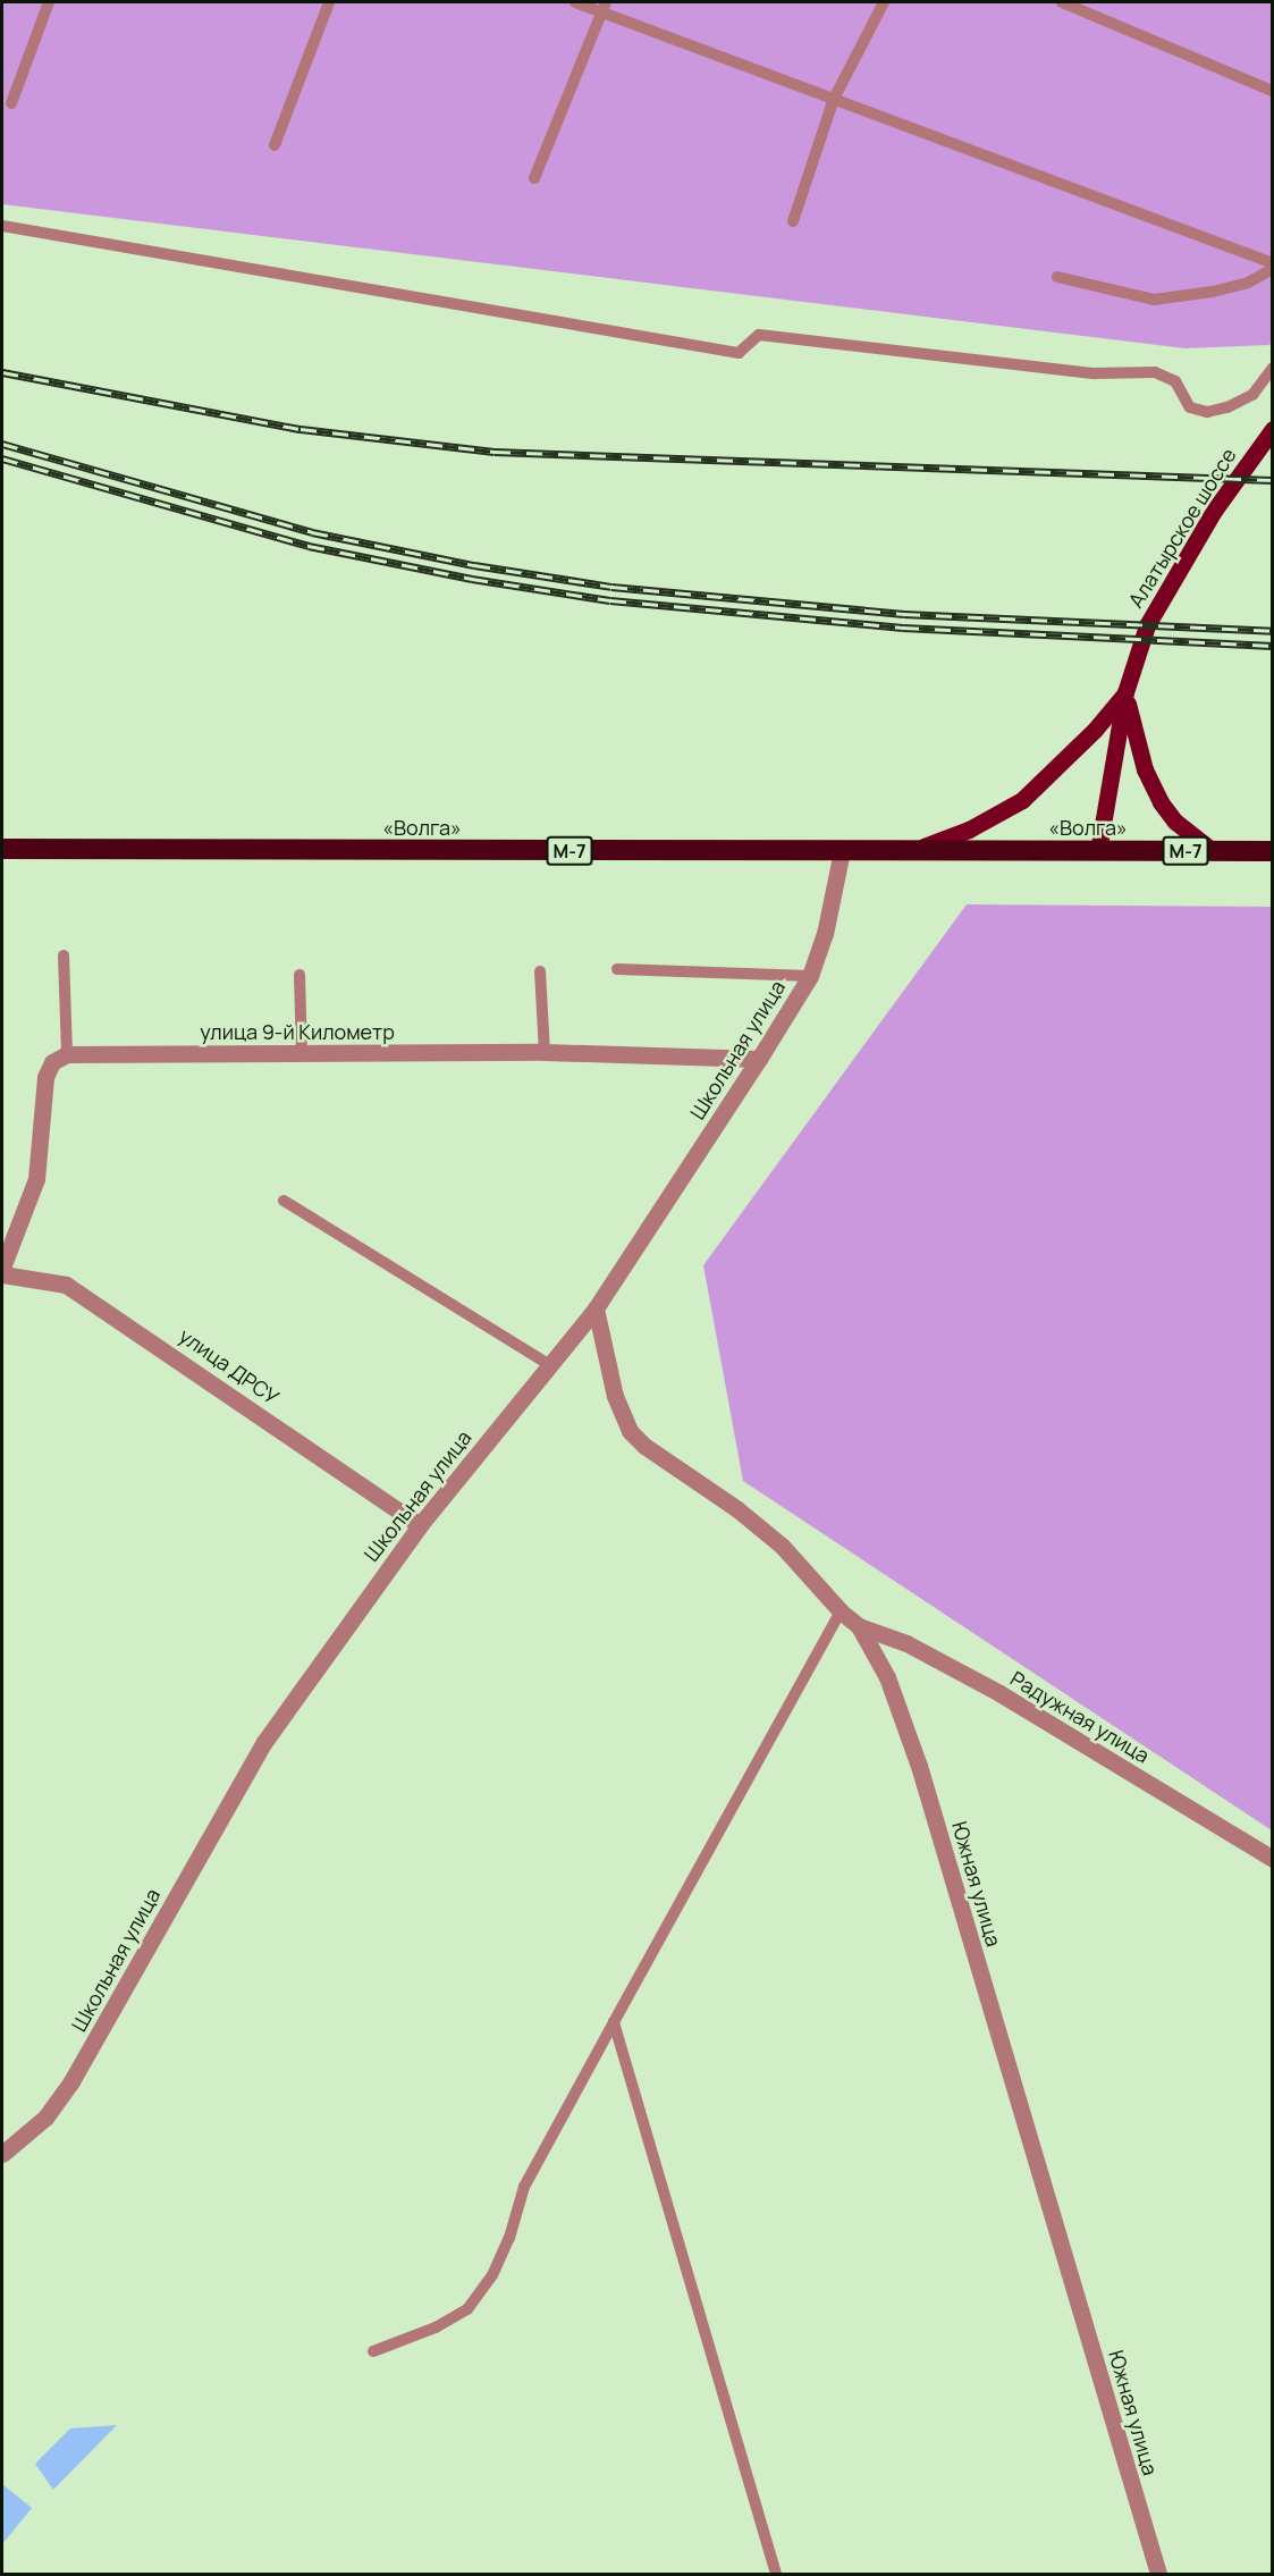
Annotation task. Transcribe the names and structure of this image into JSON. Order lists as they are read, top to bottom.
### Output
{
  "streets": {
    "highway": ["«Волга»", "М-7"],
    "main road": ["Алатырское шоссе"],
    "street": [
      "улица 9-й Километр",
      "Школьная улица",
      "улица ДРСУ",
      "Радужная улица",
      "Южная улица"
    ]
  },
  "crossings": [
    ["«Волга»", "М-7"],
    ["«Волга»", "Школьная улица"],
    ["М-7", "Школьная улица"],
    ["улица 9-й Километр", "Школьная улица"],
    ["Школьная улица", "улица ДРСУ"],
    ["Школьная улица", "Южная улица"],
    ["Радужная улица", "Южная улица"]
  ]
}
